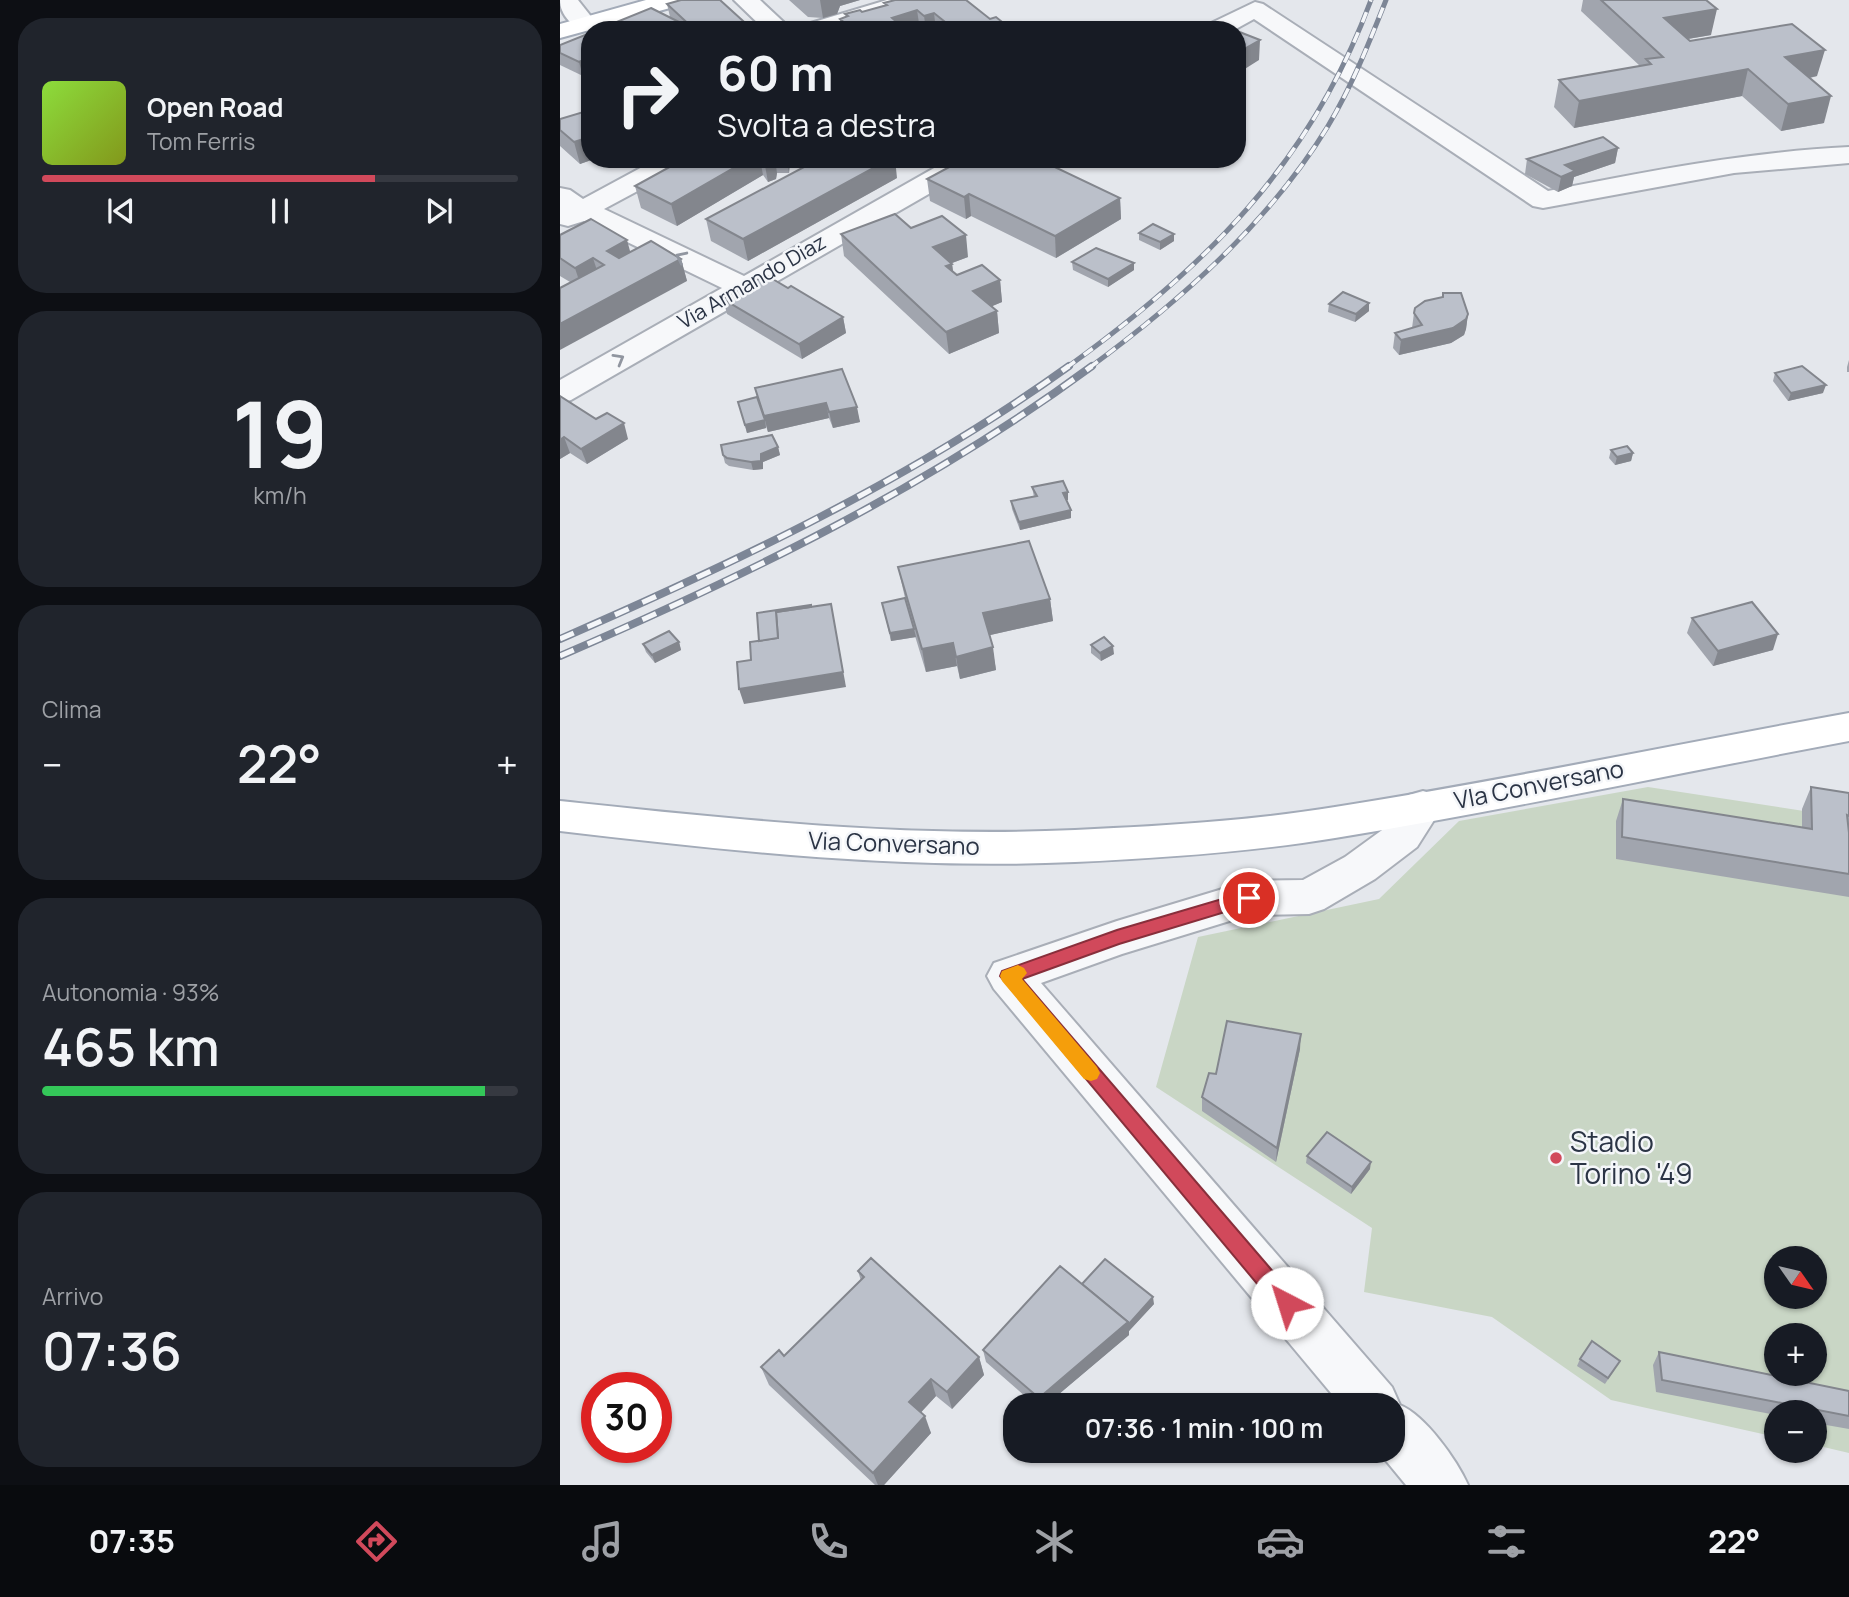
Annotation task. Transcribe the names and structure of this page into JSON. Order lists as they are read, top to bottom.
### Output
{
  "streets": {
    "main road": ["VIa Conversano", "Via Conversano"],
    "street": ["Via Armando Diaz"]
  },
  "crossings": [
    ["VIa Conversano", "Via Conversano"]
  ],
  "places": ["Stadio Torino '49"],
  "north": "bottom right",
  "page": {
    "turn": ["60 m", "Svolta a destra"],
    "song": ["Open Road", "Tom Ferris"],
    "tile": [
      ["19", "km/h"],
      "Clima",
      ["Autonomia · 93%", "465 km"],
      ["Arrivo", "07:36"]
    ],
    "heat": ["−", "22°", "+"],
    "map_buttons": ["+", "−"],
    "limit": "30",
    "trip": "07:36 · 1 min · 100 m",
    "tabs": ["07:35", "22°"]
  }
}
